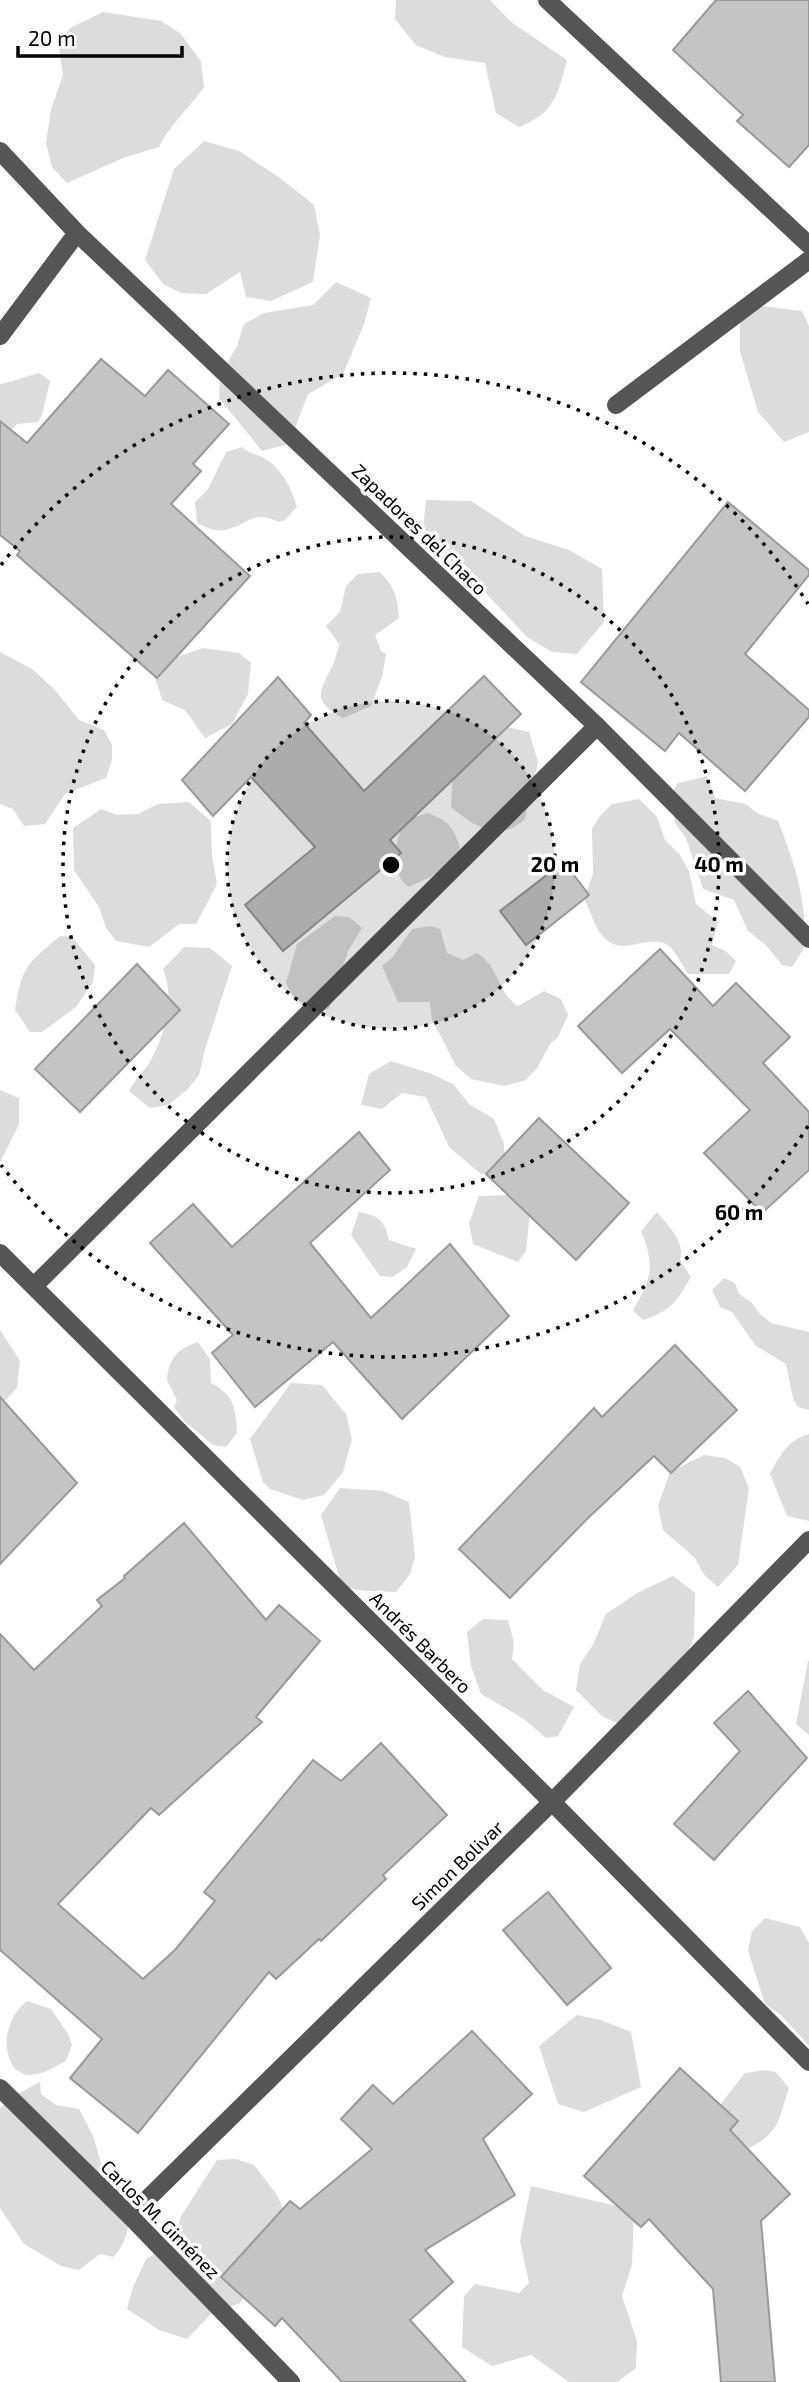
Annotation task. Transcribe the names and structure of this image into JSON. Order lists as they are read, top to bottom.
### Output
{
  "streets": {
    "street": [
      "Zapadores del Chaco",
      "Andrés Barbero",
      "Simon Bolivar",
      "Carlos M. Giménez"
    ]
  },
  "crossings": [
    ["Andrés Barbero", "Simon Bolivar"],
    ["Simon Bolivar", "Carlos M. Giménez"]
  ],
  "scale_bar": "20 m",
  "rings": ["20 m", "40 m", "60 m"]
}
